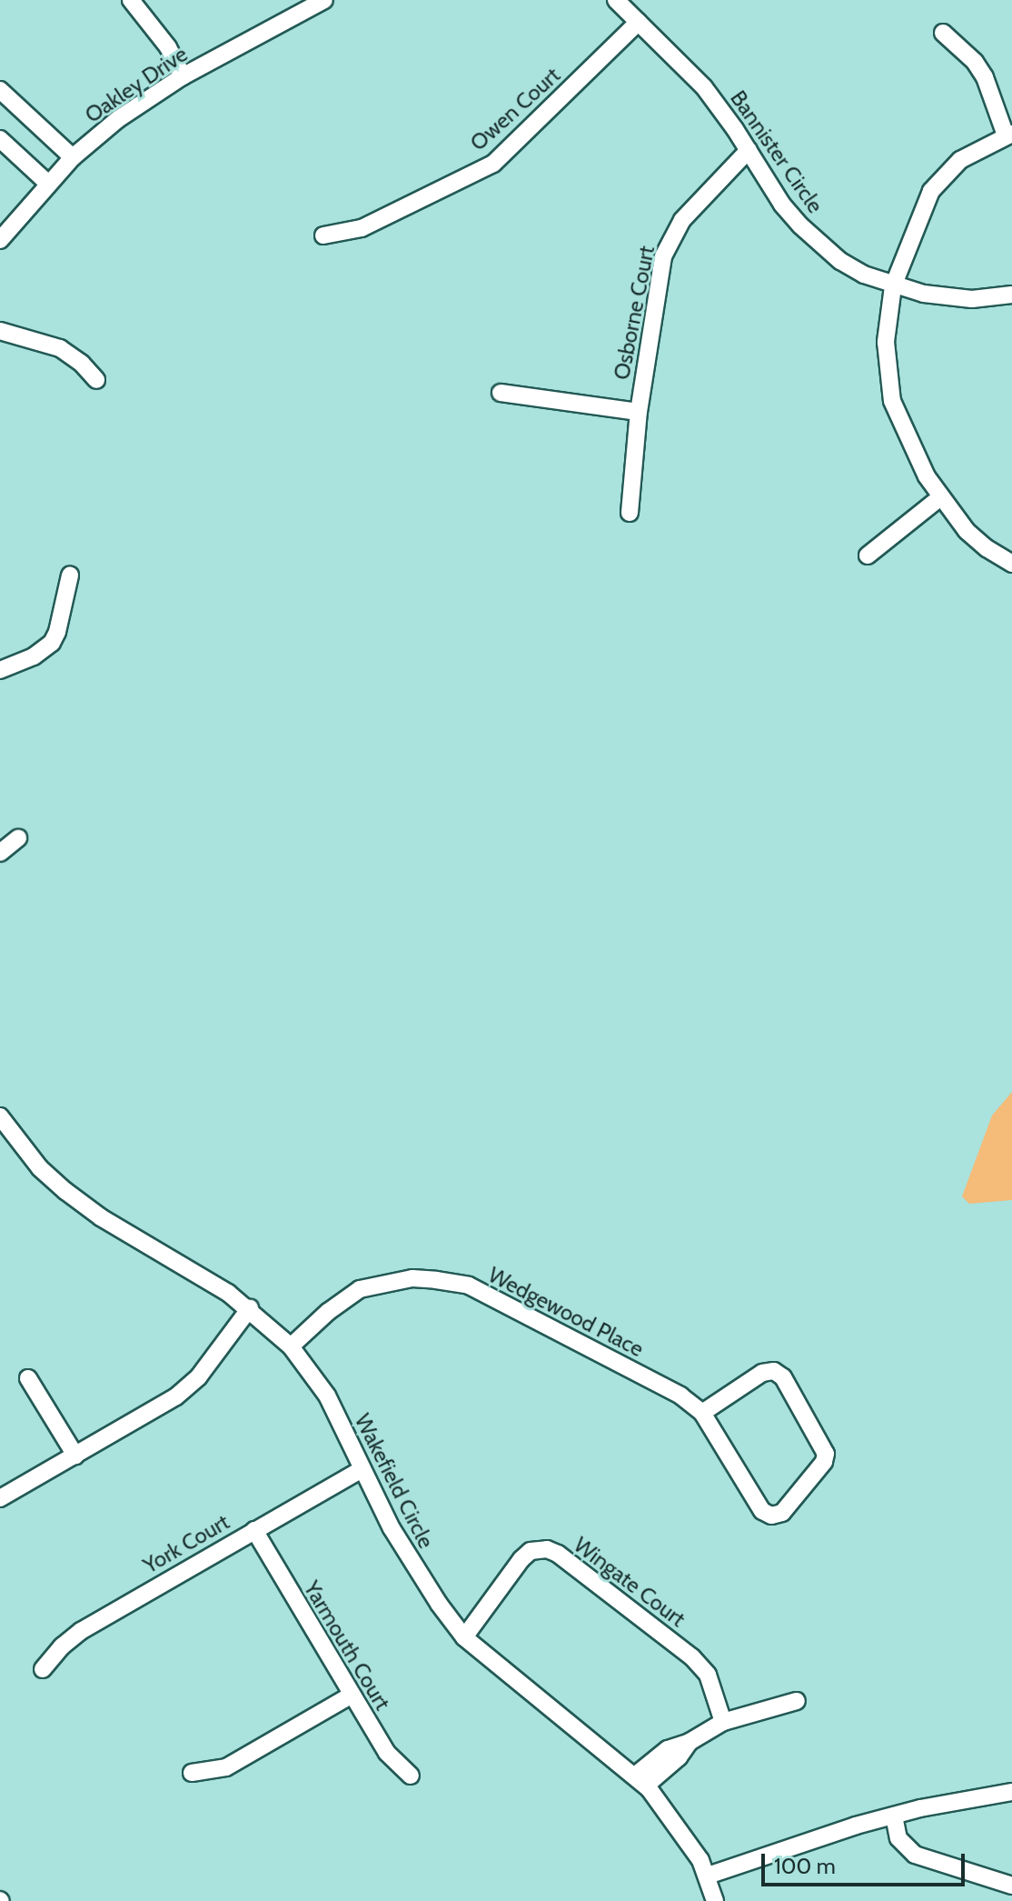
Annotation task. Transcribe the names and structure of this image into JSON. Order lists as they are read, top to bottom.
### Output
{
  "streets": {
    "street": [
      "Oakley Drive",
      "Owen Court",
      "Bannister Circle",
      "Osborne Court",
      "Wedgewood Place",
      "Wakefield Circle",
      "York Court",
      "Wingate Court",
      "Yarmouth Court"
    ]
  },
  "crossings": [
    ["Owen Court", "Bannister Circle"],
    ["Bannister Circle", "Osborne Court"],
    ["Wedgewood Place", "Wakefield Circle"],
    ["Wakefield Circle", "York Court"],
    ["Wakefield Circle", "Wingate Court"],
    ["York Court", "Yarmouth Court"]
  ],
  "scale_bar": "100 m"
}
